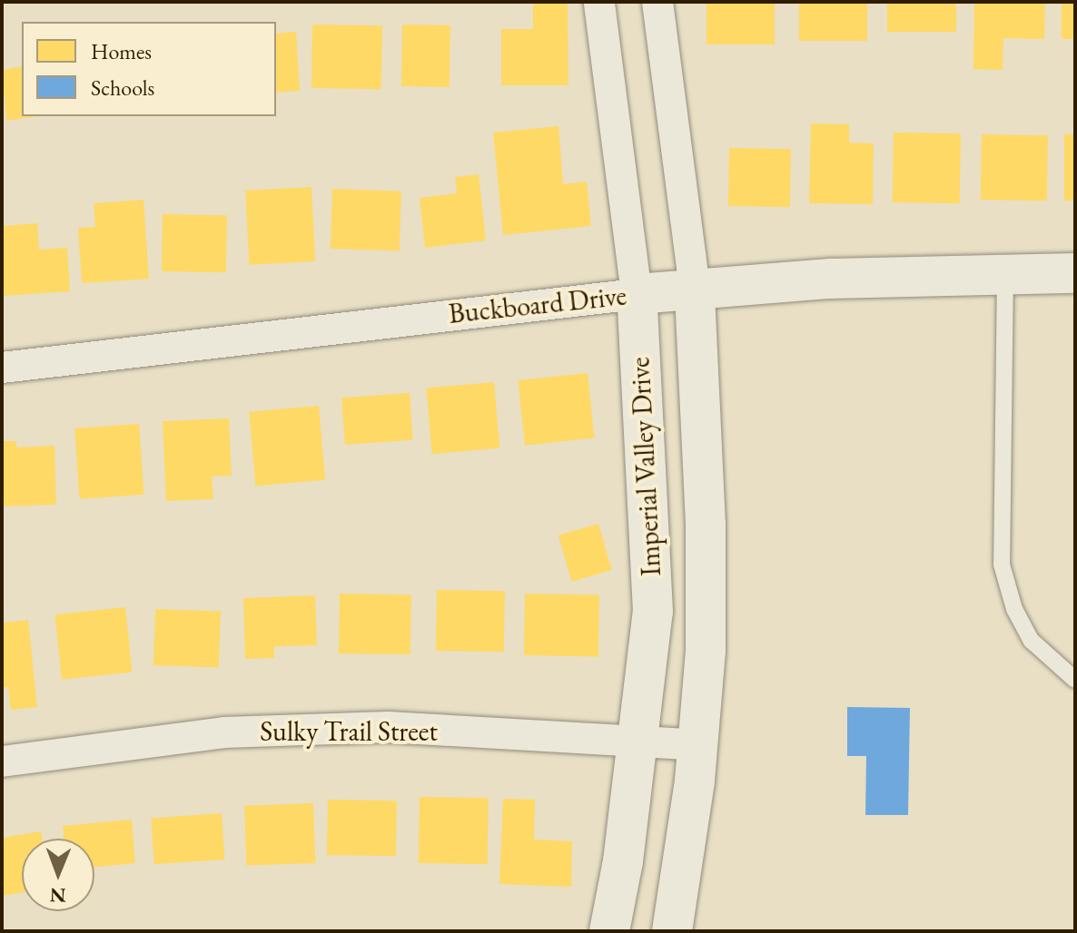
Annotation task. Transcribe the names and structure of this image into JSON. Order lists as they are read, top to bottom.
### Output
{
  "streets": {
    "street": ["Buckboard Drive", "Imperial Valley Drive", "Sulky Trail Street"]
  },
  "crossings": [
    ["Buckboard Drive", "Imperial Valley Drive"],
    ["Imperial Valley Drive", "Sulky Trail Street"]
  ],
  "legend": ["Homes", "Schools"],
  "north": "bottom"
}
